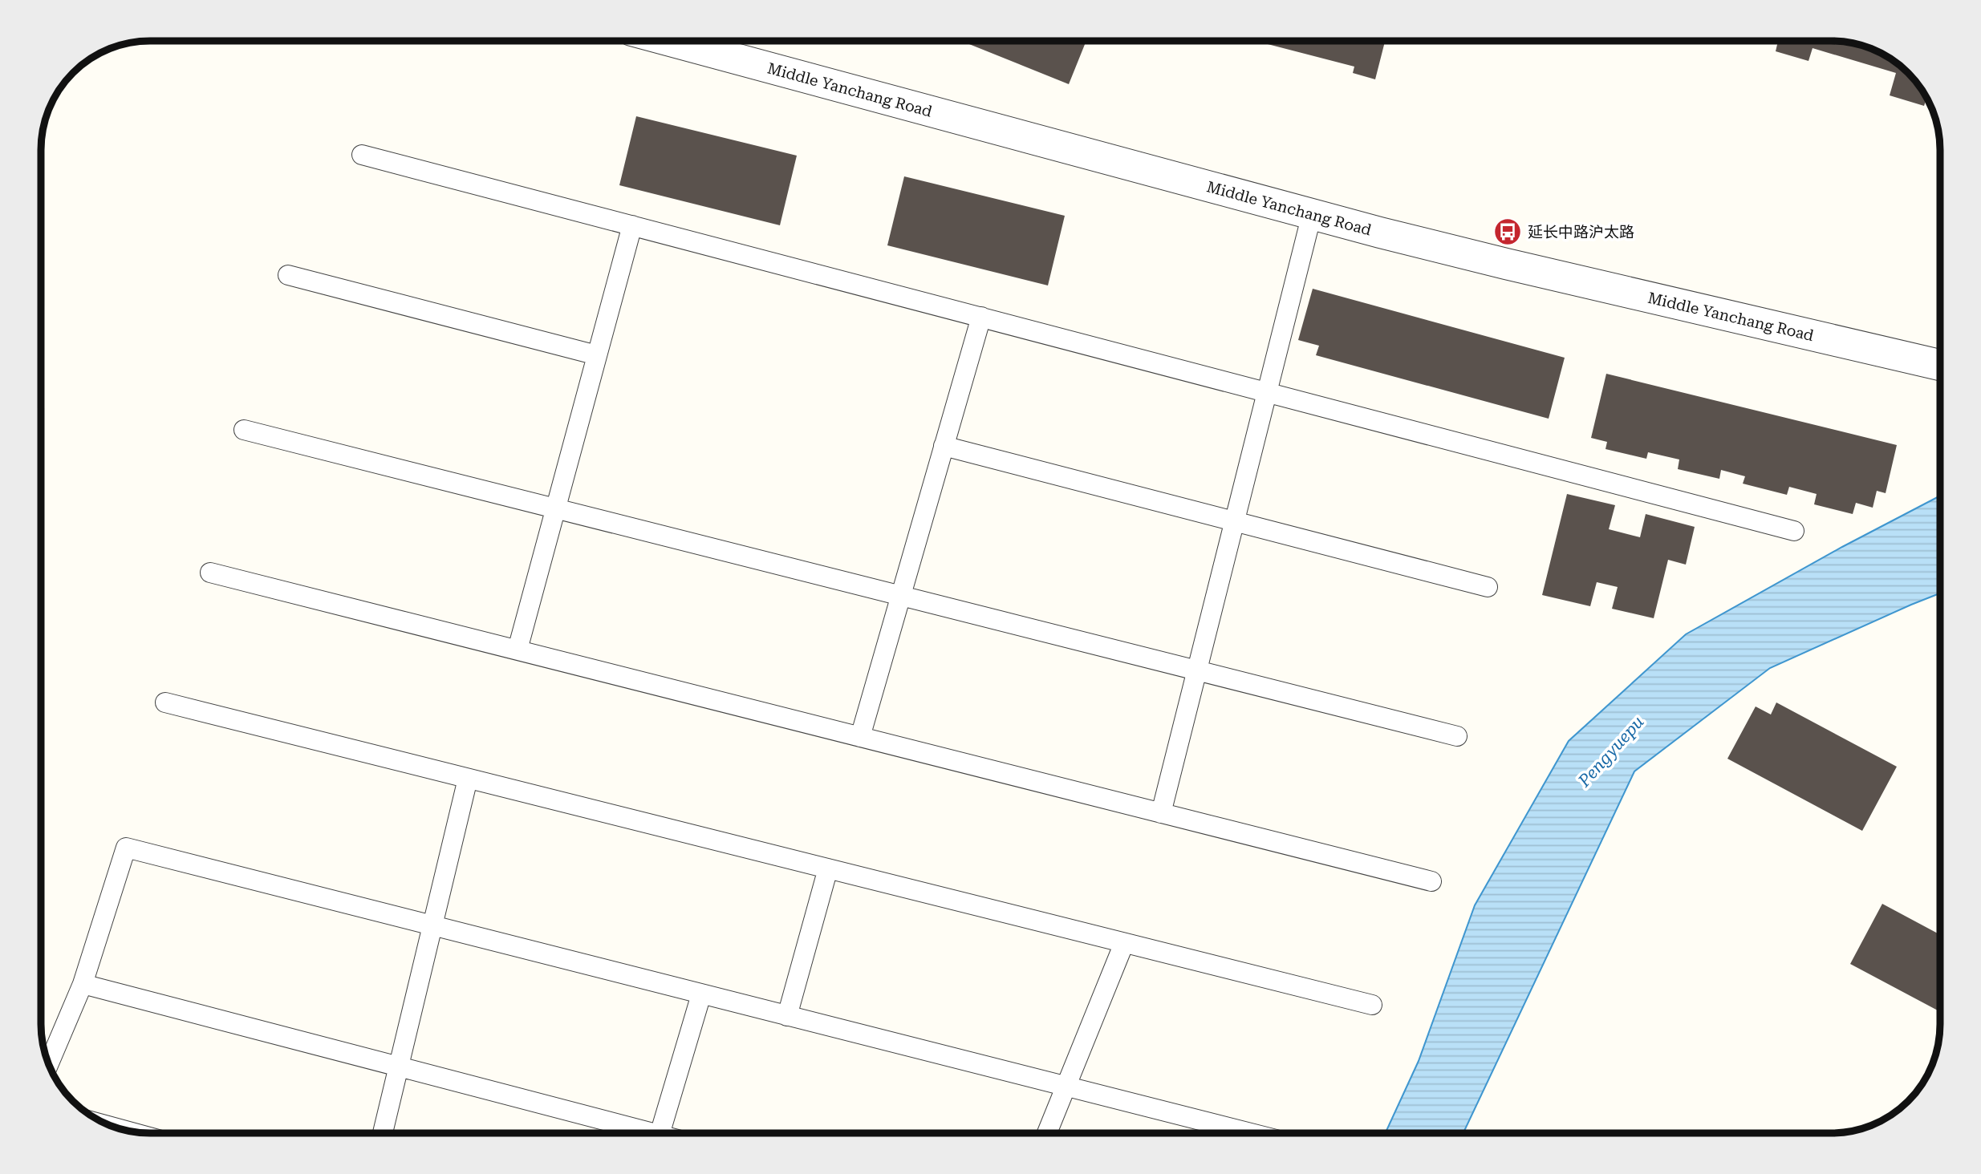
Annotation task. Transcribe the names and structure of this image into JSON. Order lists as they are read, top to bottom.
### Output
{
  "streets": {
    "street": ["Middle Yanchang Road"]
  },
  "water": ["Pengyuepu"],
  "places": {
    "bus stop": ["延长中路沪太路"]
  }
}
